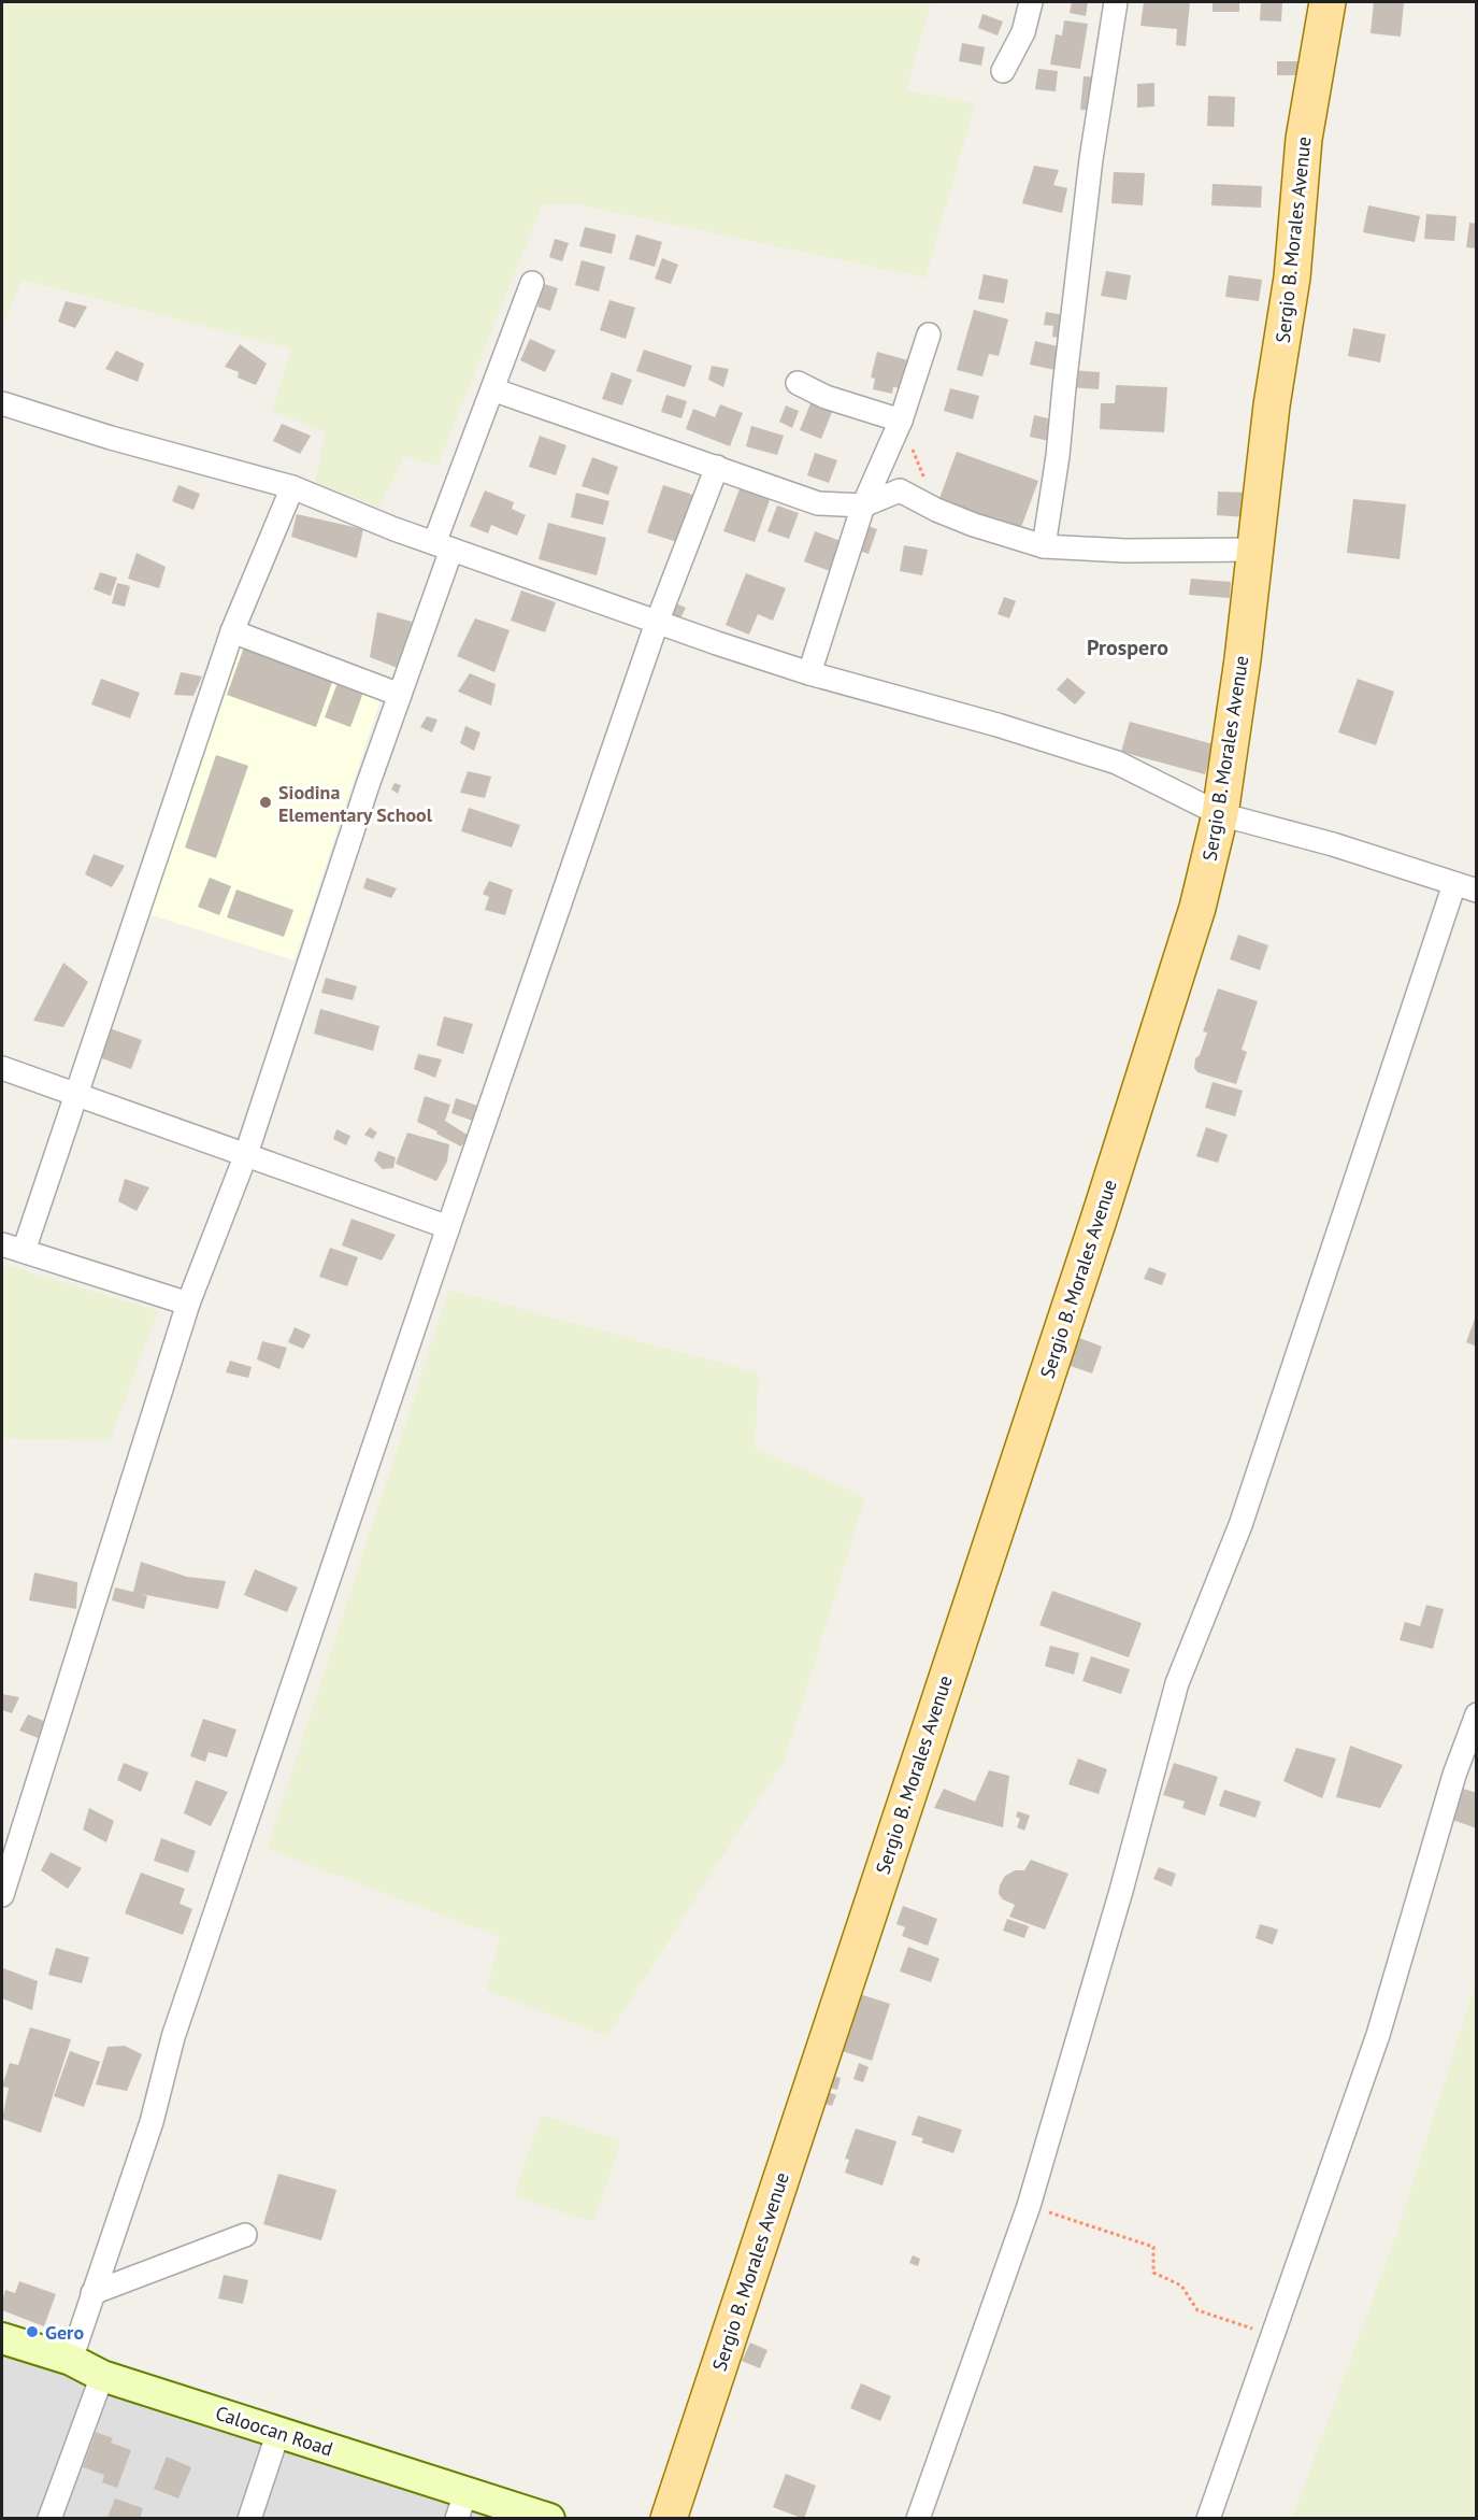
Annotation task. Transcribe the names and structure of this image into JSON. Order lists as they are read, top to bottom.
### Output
{
  "streets": {
    "main road": ["Sergio B. Morales Avenue"],
    "street": ["Caloocan Road"]
  },
  "districts": ["Prospero"],
  "places": ["Siodina Elementary School", "Gero"]
}
